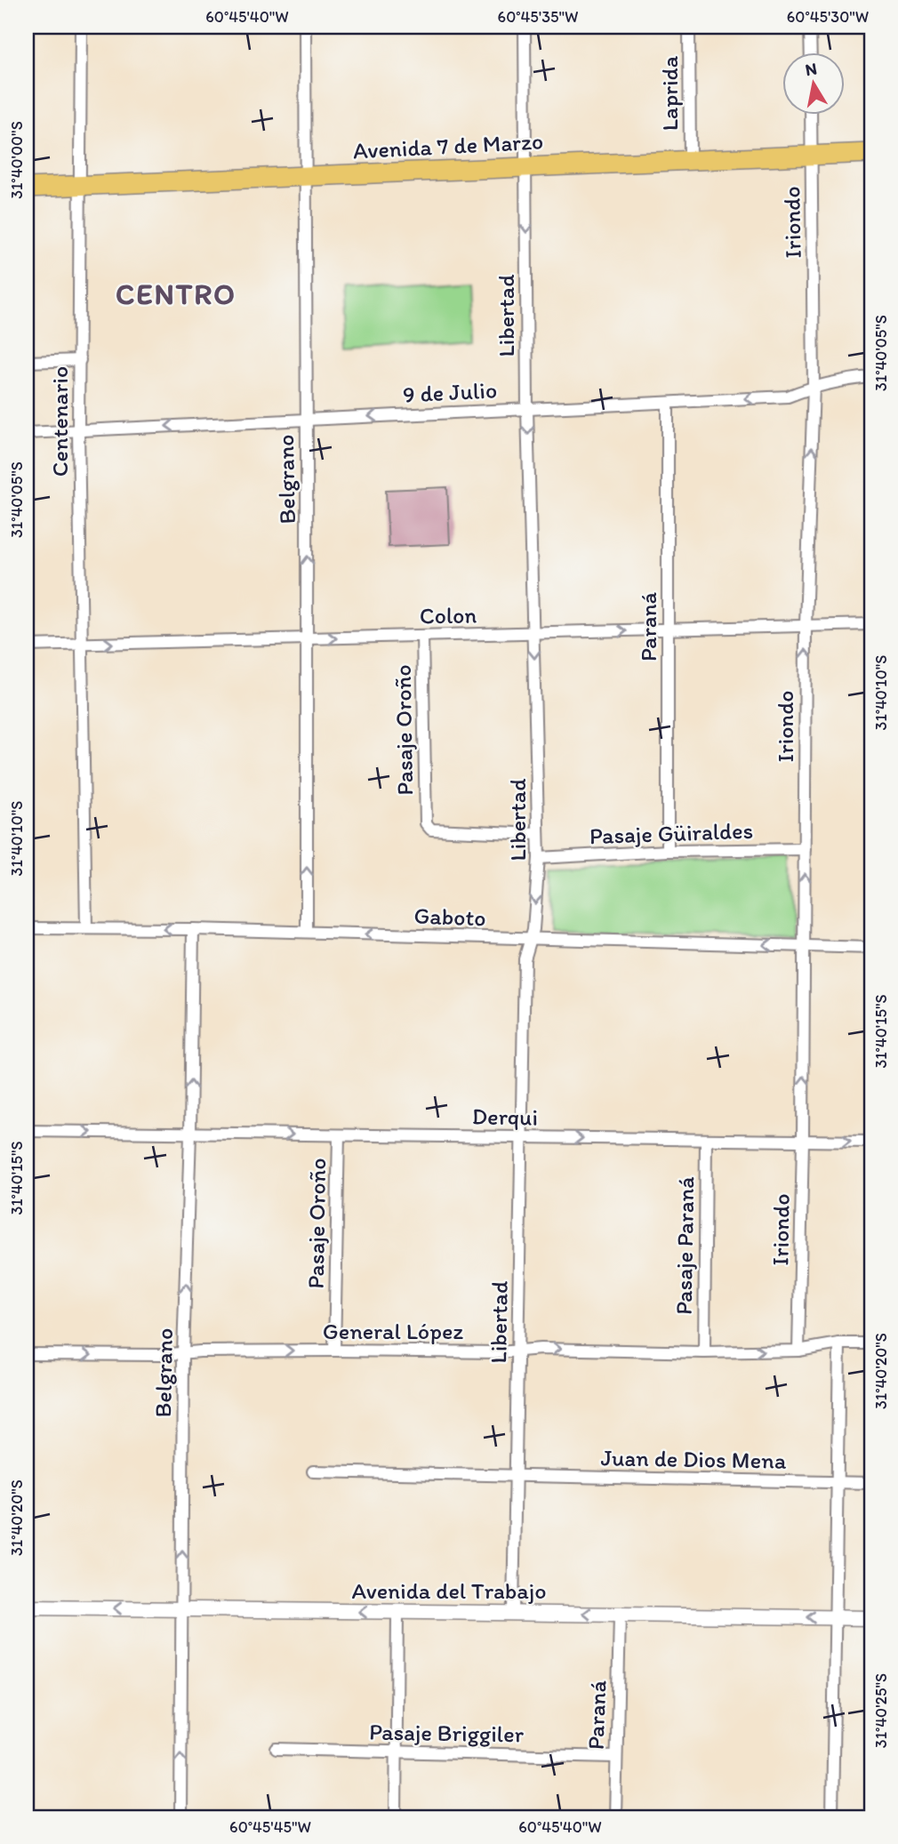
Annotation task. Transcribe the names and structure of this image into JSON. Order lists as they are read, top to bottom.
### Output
{
  "streets": {
    "main road": ["Avenida 7 de Marzo"],
    "street": [
      "Laprida",
      "Iriondo",
      "Libertad",
      "9 de Julio",
      "Centenario",
      "Belgrano",
      "Colon",
      "Paraná",
      "Pasaje Oroño",
      "Pasaje Güiraldes",
      "Gaboto",
      "Derqui",
      "Pasaje Paraná",
      "General López",
      "Juan de Dios Mena",
      "Avenida del Trabajo",
      "Pasaje Briggiler"
    ]
  },
  "crossings": [
    ["Laprida", "Avenida 7 de Marzo"],
    ["Avenida 7 de Marzo", "Iriondo"],
    ["Avenida 7 de Marzo", "Libertad"],
    ["Avenida 7 de Marzo", "Centenario"],
    ["Avenida 7 de Marzo", "Belgrano"],
    ["Iriondo", "9 de Julio"],
    ["Iriondo", "Colon"],
    ["Iriondo", "Pasaje Güiraldes"],
    ["Iriondo", "Gaboto"],
    ["Iriondo", "Derqui"],
    ["Iriondo", "General López"],
    ["Libertad", "9 de Julio"],
    ["Libertad", "Colon"],
    ["Libertad", "Pasaje Oroño"],
    ["Libertad", "Pasaje Güiraldes"],
    ["Libertad", "Gaboto"],
    ["Libertad", "Derqui"],
    ["Libertad", "General López"],
    ["Libertad", "Juan de Dios Mena"],
    ["Libertad", "Avenida del Trabajo"],
    ["9 de Julio", "Centenario"],
    ["9 de Julio", "Belgrano"],
    ["9 de Julio", "Paraná"],
    ["Centenario", "Colon"],
    ["Centenario", "Gaboto"],
    ["Belgrano", "Colon"],
    ["Belgrano", "Gaboto"],
    ["Belgrano", "Derqui"],
    ["Belgrano", "General López"],
    ["Belgrano", "Avenida del Trabajo"],
    ["Colon", "Paraná"],
    ["Colon", "Pasaje Oroño"],
    ["Paraná", "Pasaje Güiraldes"],
    ["Paraná", "Avenida del Trabajo"],
    ["Paraná", "Pasaje Briggiler"],
    ["Pasaje Oroño", "Derqui"],
    ["Pasaje Oroño", "General López"],
    ["Derqui", "Pasaje Paraná"],
    ["Pasaje Paraná", "General López"]
  ],
  "one_way": [
    "Iriondo",
    "Libertad",
    "9 de Julio",
    "Belgrano",
    "Colon",
    "Gaboto",
    "Derqui",
    "General López",
    "Avenida del Trabajo"
  ],
  "districts": ["CENTRO"],
  "north": "top",
  "coordinates": [
    "60°45'40\"W",
    "60°45'35\"W",
    "60°45'30\"W",
    "31°40'00\"S",
    "31°40'05\"S",
    "31°40'10\"S",
    "31°40'15\"S",
    "31°40'20\"S",
    "31°40'25\"S",
    "60°45'45\"W"
  ]
}
